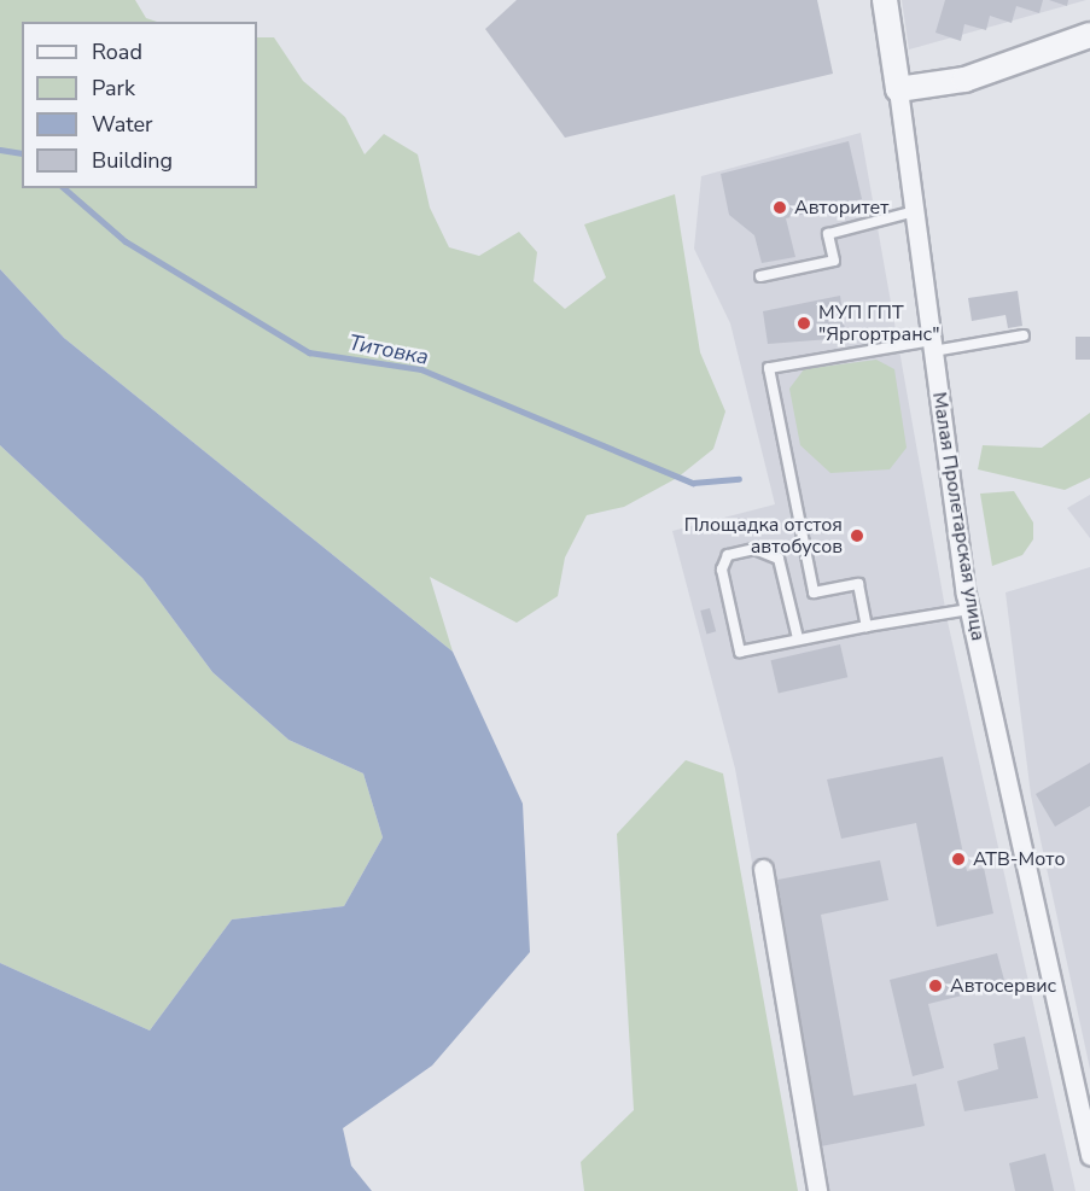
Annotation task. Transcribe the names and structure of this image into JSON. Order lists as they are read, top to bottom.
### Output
{
  "streets": {
    "street": ["Малая Пролетарская улица"]
  },
  "water": ["Титовка"],
  "places": [
    "Авторитет",
    "МУП ГПТ \"Яргортранс\"",
    "Площадка отстоя автобусов",
    "АТВ-Мото",
    "Автосервис"
  ],
  "legend": [
    "Road",
    "Park",
    "Water",
    "Building"
  ]
}
